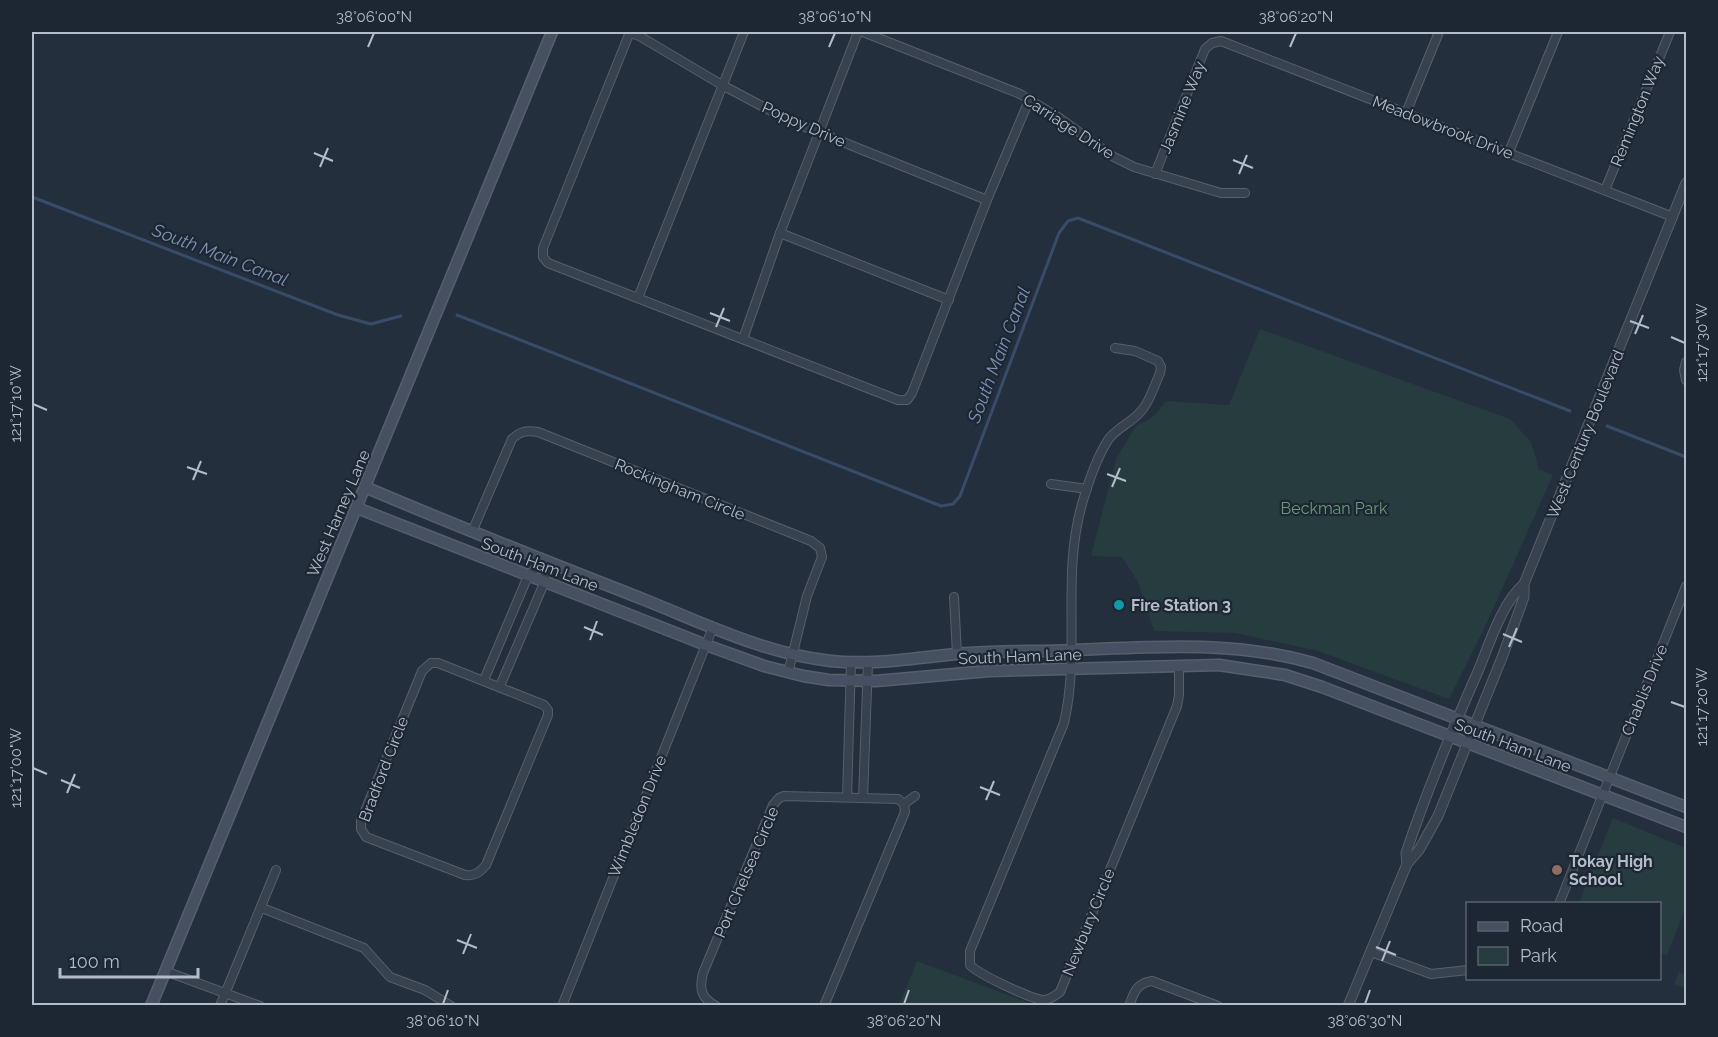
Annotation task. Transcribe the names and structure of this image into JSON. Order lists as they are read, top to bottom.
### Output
{
  "streets": {
    "main road": ["West Harney Lane", "South Ham Lane"],
    "street": [
      "Jasmine Way",
      "Remington Way",
      "Poppy Drive",
      "Carriage Drive",
      "Meadowbrook Drive",
      "West Century Boulevard",
      "Rockingham Circle",
      "Chablis Drive",
      "Bradford Circle",
      "Wimbledon Drive",
      "Port Chelsea Circle",
      "Newbury Circle"
    ]
  },
  "crossings": [
    ["Jasmine Way", "Carriage Drive"],
    ["Jasmine Way", "Meadowbrook Drive"],
    ["Remington Way", "Meadowbrook Drive"],
    ["Meadowbrook Drive", "West Century Boulevard"],
    ["West Century Boulevard", "South Ham Lane"],
    ["Rockingham Circle", "South Ham Lane"],
    ["West Harney Lane", "South Ham Lane"],
    ["South Ham Lane", "Chablis Drive"],
    ["South Ham Lane", "Wimbledon Drive"],
    ["South Ham Lane", "Newbury Circle"]
  ],
  "water": ["South Main Canal"],
  "parks": ["Beckman Park"],
  "places": ["Fire Station 3", "Tokay High School"],
  "legend": ["Road", "Park"],
  "scale_bar": "100 m",
  "coordinates": [
    "38°06'00\"N",
    "38°06'10\"N",
    "38°06'20\"N",
    "121°17'30\"W",
    "121°17'10\"W",
    "121°17'20\"W",
    "121°17'00\"W",
    "38°06'30\"N"
  ]
}
